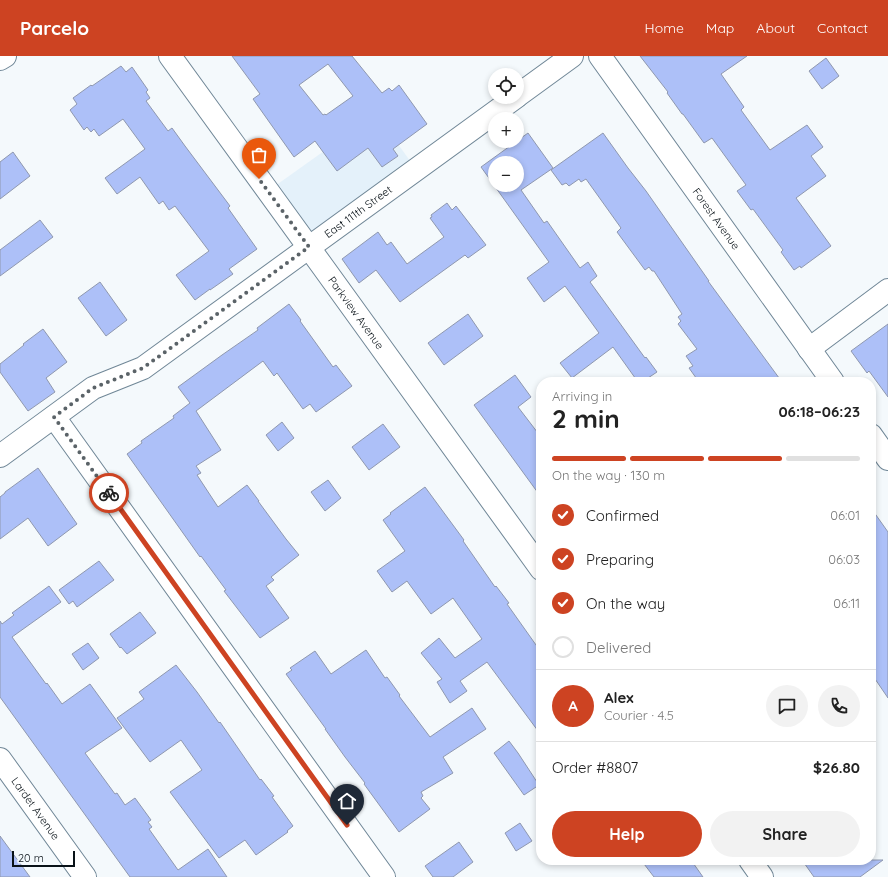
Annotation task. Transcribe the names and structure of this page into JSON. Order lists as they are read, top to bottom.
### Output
{
  "streets": {
    "street": [
      "East 111th Street",
      "Forest Avenue",
      "Parkview Avenue",
      "Lardet Avenue"
    ]
  },
  "crossings": [
    ["East 111th Street", "Parkview Avenue"]
  ],
  "scale_bar": "20 m",
  "page": {
    "header": "Parcelo",
    "nav": [
      "Home",
      "Map",
      "About",
      "Contact"
    ],
    "map_buttons": ["+", "−"],
    "heading": ["2 min", "Arriving in", "06:18–06:23"],
    "panel": [
      "Alex",
      "Courier · 4.5",
      "Order #8807",
      "$26.80"
    ],
    "bar": "On the way · 130 m",
    "list": [
      ["Confirmed", "06:01"],
      ["Preparing", "06:03"],
      ["On the way", "06:11"],
      "Delivered"
    ],
    "round": "A",
    "buttons": ["Help", "Share"],
    "scale": "20 m"
  }
}
